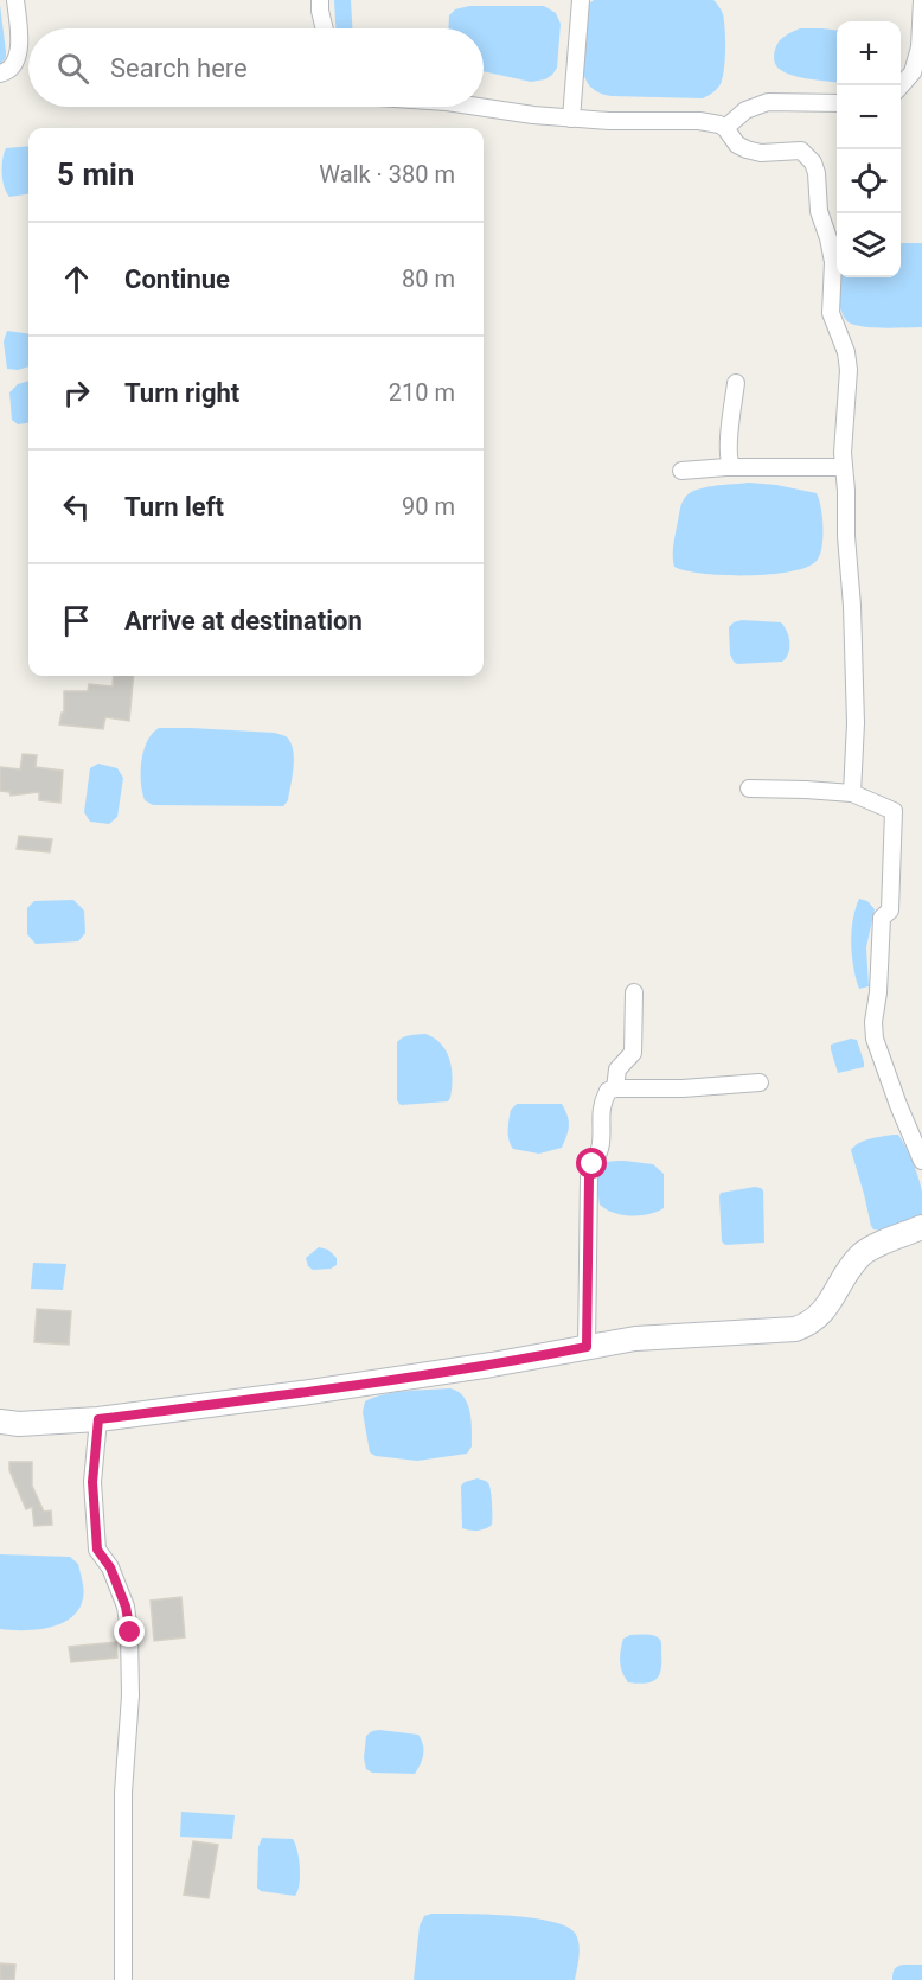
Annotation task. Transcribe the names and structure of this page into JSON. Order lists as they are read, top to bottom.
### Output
{
  "page": {
    "map_buttons": ["+", "−"],
    "search": "Search here",
    "heading": ["5 min", "Walk · 380 m"],
    "list": [
      ["Continue", "80 m"],
      ["Turn right", "210 m"],
      ["Turn left", "90 m"],
      "Arrive at destination"
    ]
  }
}
